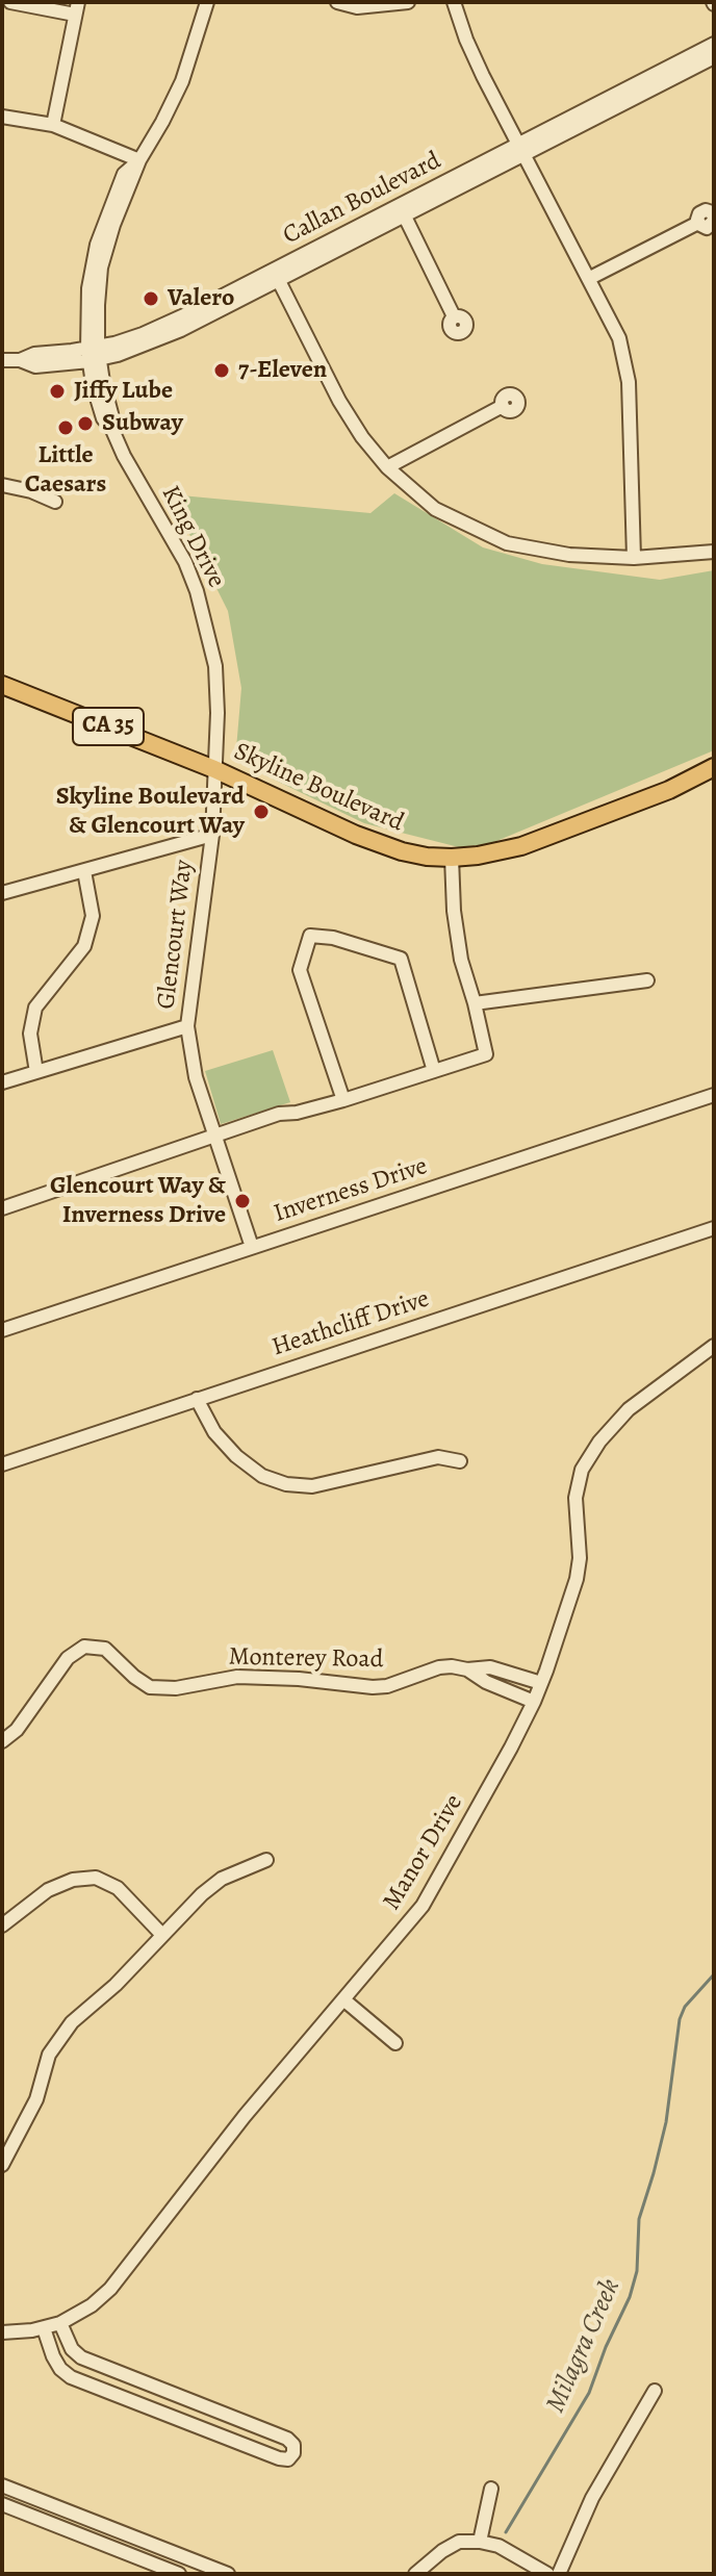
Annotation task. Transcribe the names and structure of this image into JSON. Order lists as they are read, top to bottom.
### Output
{
  "streets": {
    "main road": ["CA 35", "Skyline Boulevard"],
    "street": [
      "Callan Boulevard",
      "King Drive",
      "Glencourt Way",
      "Inverness Drive",
      "Heathcliff Drive",
      "Monterey Road",
      "Manor Drive"
    ]
  },
  "crossings": [
    ["Callan Boulevard", "King Drive"],
    ["King Drive", "Skyline Boulevard"],
    ["King Drive", "Glencourt Way"],
    ["Skyline Boulevard", "Glencourt Way"],
    ["Glencourt Way", "Inverness Drive"],
    ["Monterey Road", "Manor Drive"]
  ],
  "water": ["Milagra Creek"],
  "places": [
    "Valero",
    "7-Eleven",
    "Jiffy Lube",
    "Subway",
    "Little Caesars",
    "Skyline Boulevard & Glencourt Way",
    "Glencourt Way & Inverness Drive"
  ]
}
